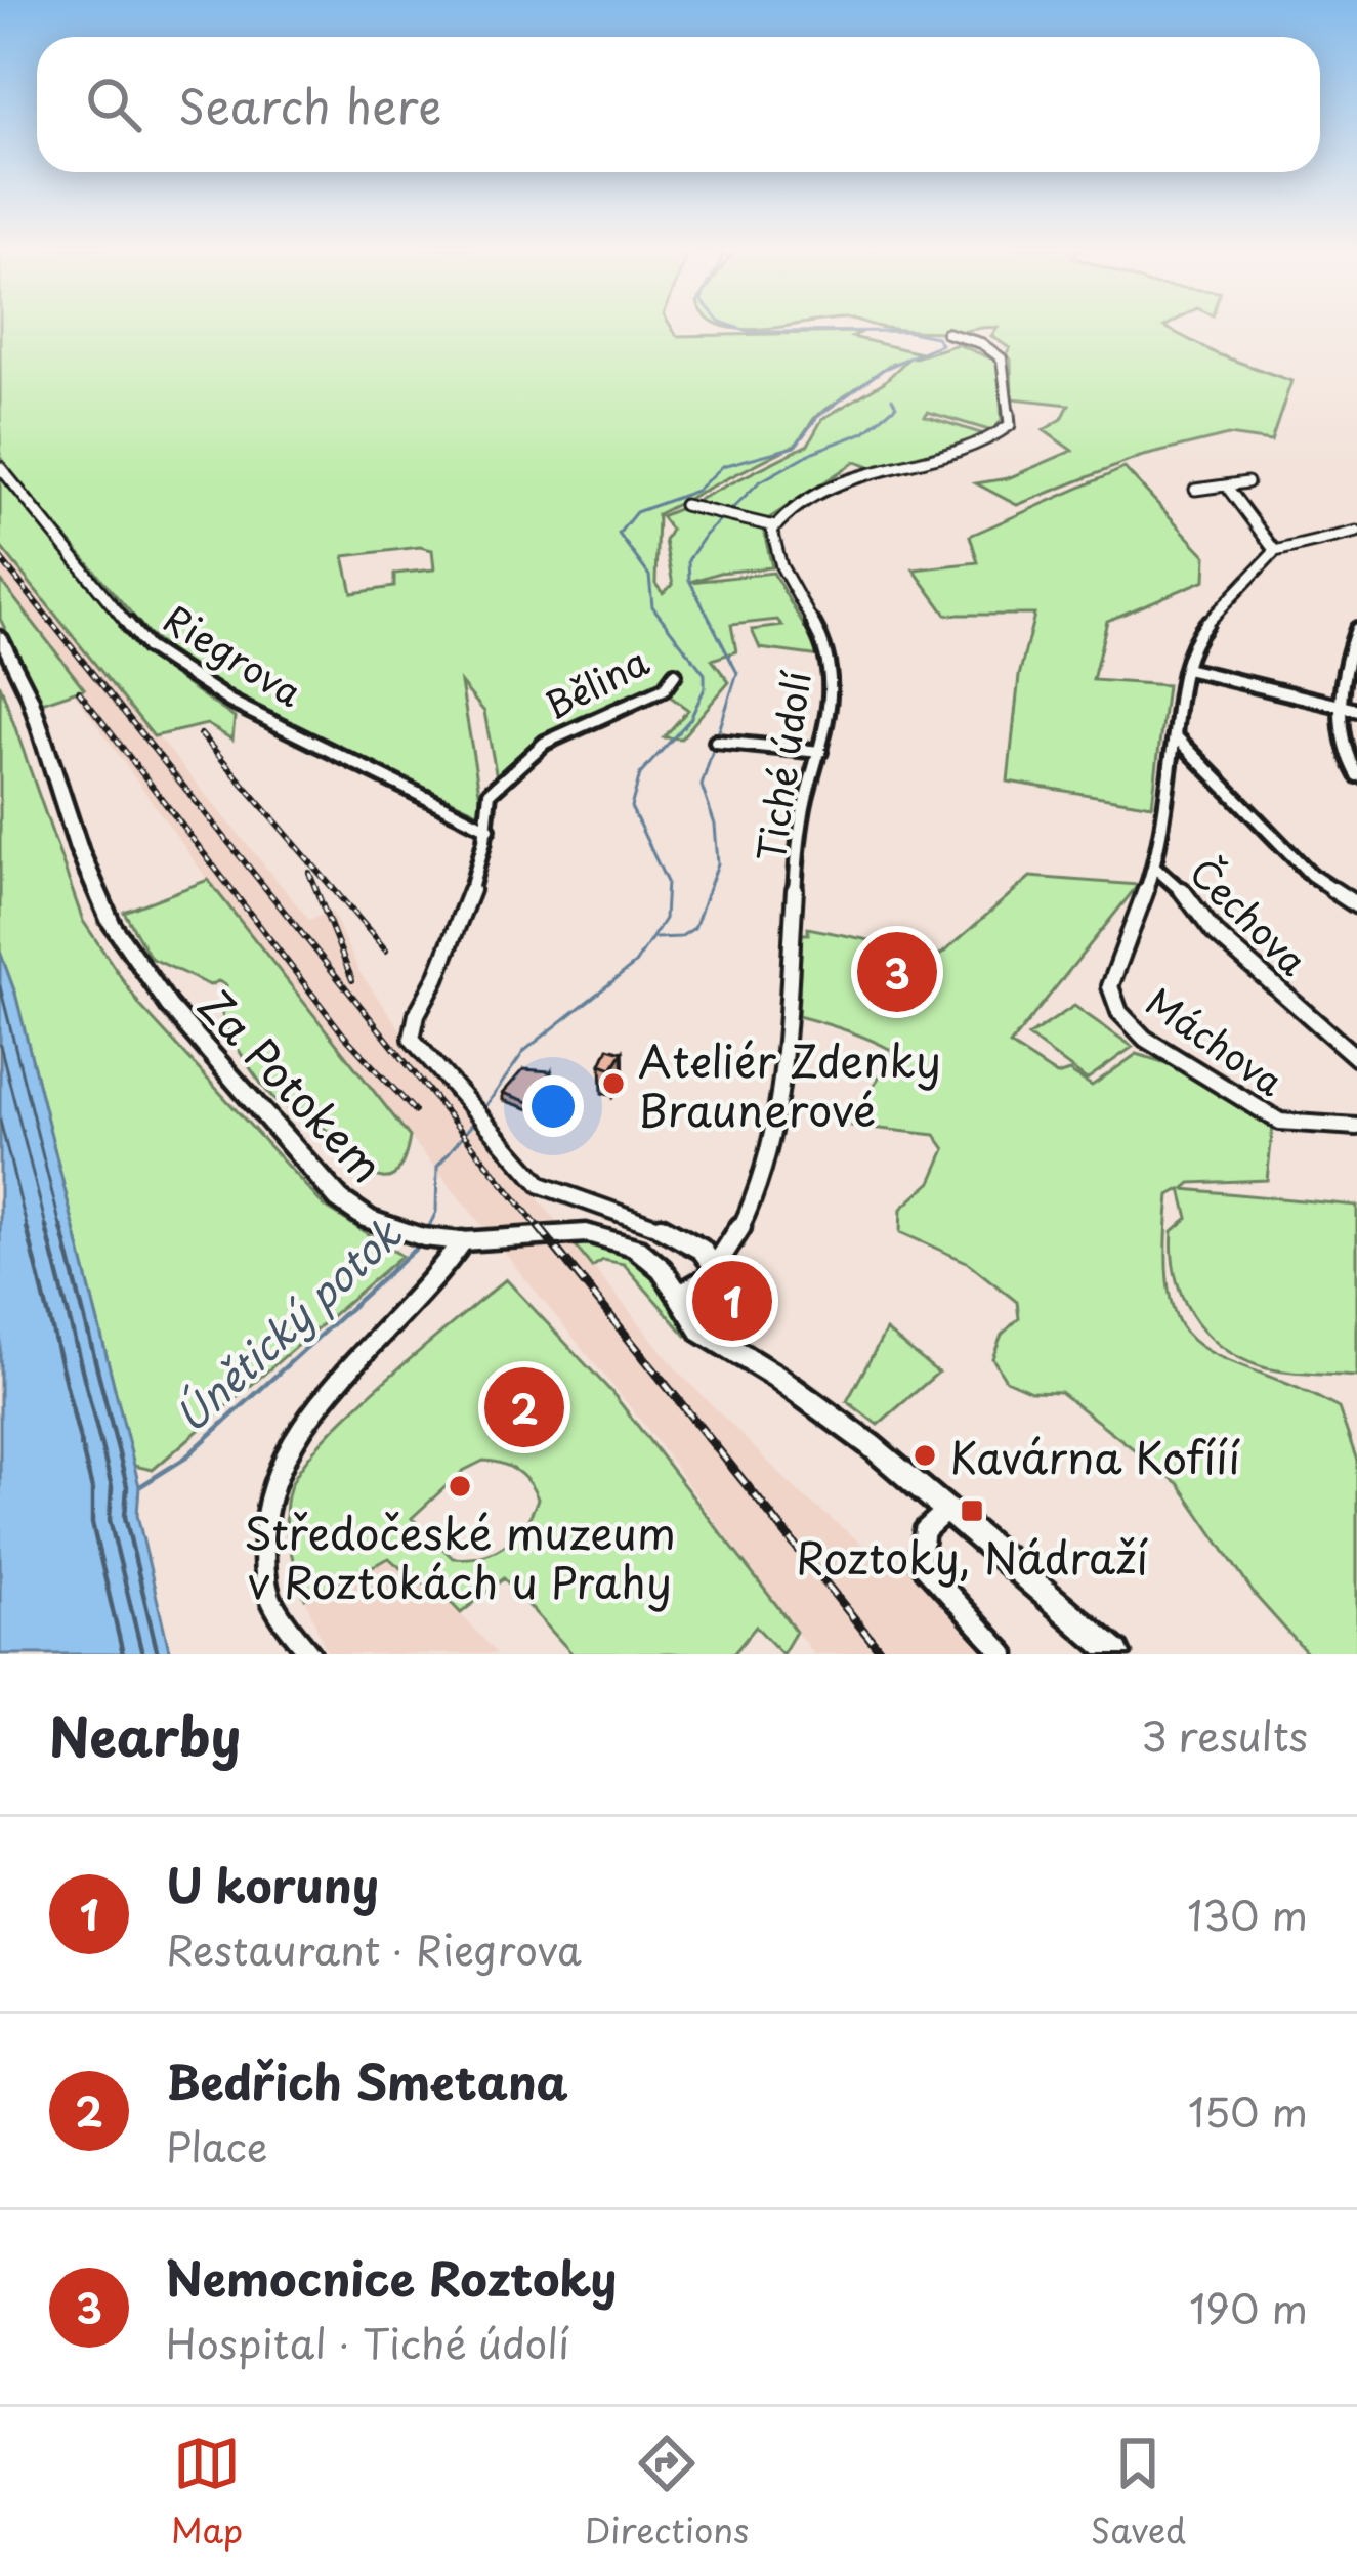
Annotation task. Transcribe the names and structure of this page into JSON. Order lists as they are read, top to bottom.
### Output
{
  "streets": {
    "main road": ["Za Potokem"],
    "street": [
      "Riegrova",
      "Bělina",
      "Tiché údolí",
      "Čechova",
      "Máchova"
    ]
  },
  "crossings": [
    ["Riegrova", "Bělina"],
    ["Čechova", "Máchova"]
  ],
  "water": ["Únětický potok"],
  "places": {
    "other": ["Ateliér Zdenky Braunerové", "Kavárna Kofííí", "Středočeské muzeum v Roztokách u Prahy"],
    "transit": ["Roztoky, Nádraží"]
  },
  "page": {
    "search": "Search here",
    "pins": ["3", "1", "2"],
    "heading": ["Nearby", "3 results"],
    "list": [
      {
        "mark": "1",
        "name": "U koruny",
        "note": "Restaurant · Riegrova",
        "value": "130 m"
      },
      {
        "mark": "2",
        "name": "Bedřich Smetana",
        "note": "Place",
        "value": "150 m"
      },
      {
        "mark": "3",
        "name": "Nemocnice Roztoky",
        "note": "Hospital · Tiché údolí",
        "value": "190 m"
      }
    ],
    "nav": ["Map", "Directions", "Saved"]
  }
}
